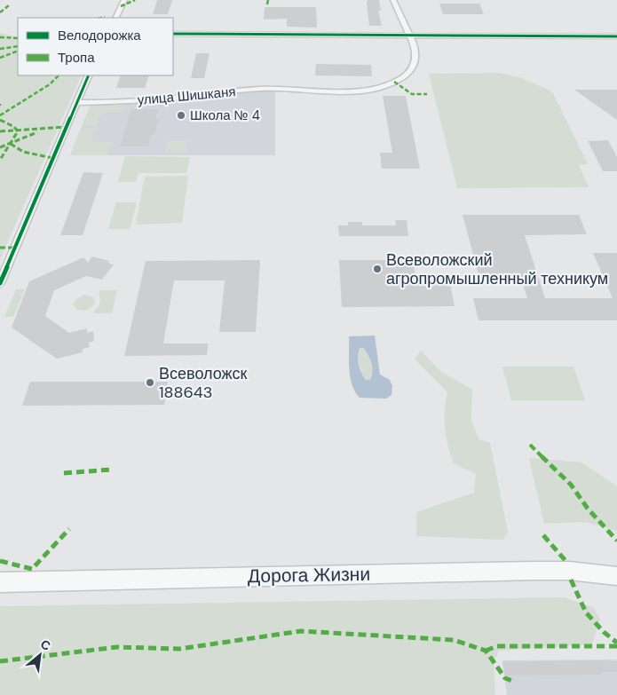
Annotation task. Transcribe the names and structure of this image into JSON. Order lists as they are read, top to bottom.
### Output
{
  "streets": {
    "main road": ["Дорога Жизни"],
    "street": ["улица Шишканя"]
  },
  "places": ["Школа № 4", "Всеволожский агропромышленный техникум", "Всеволожск 188643"],
  "legend": ["Велодорожка", "Тропа"],
  "north": "top right"
}
